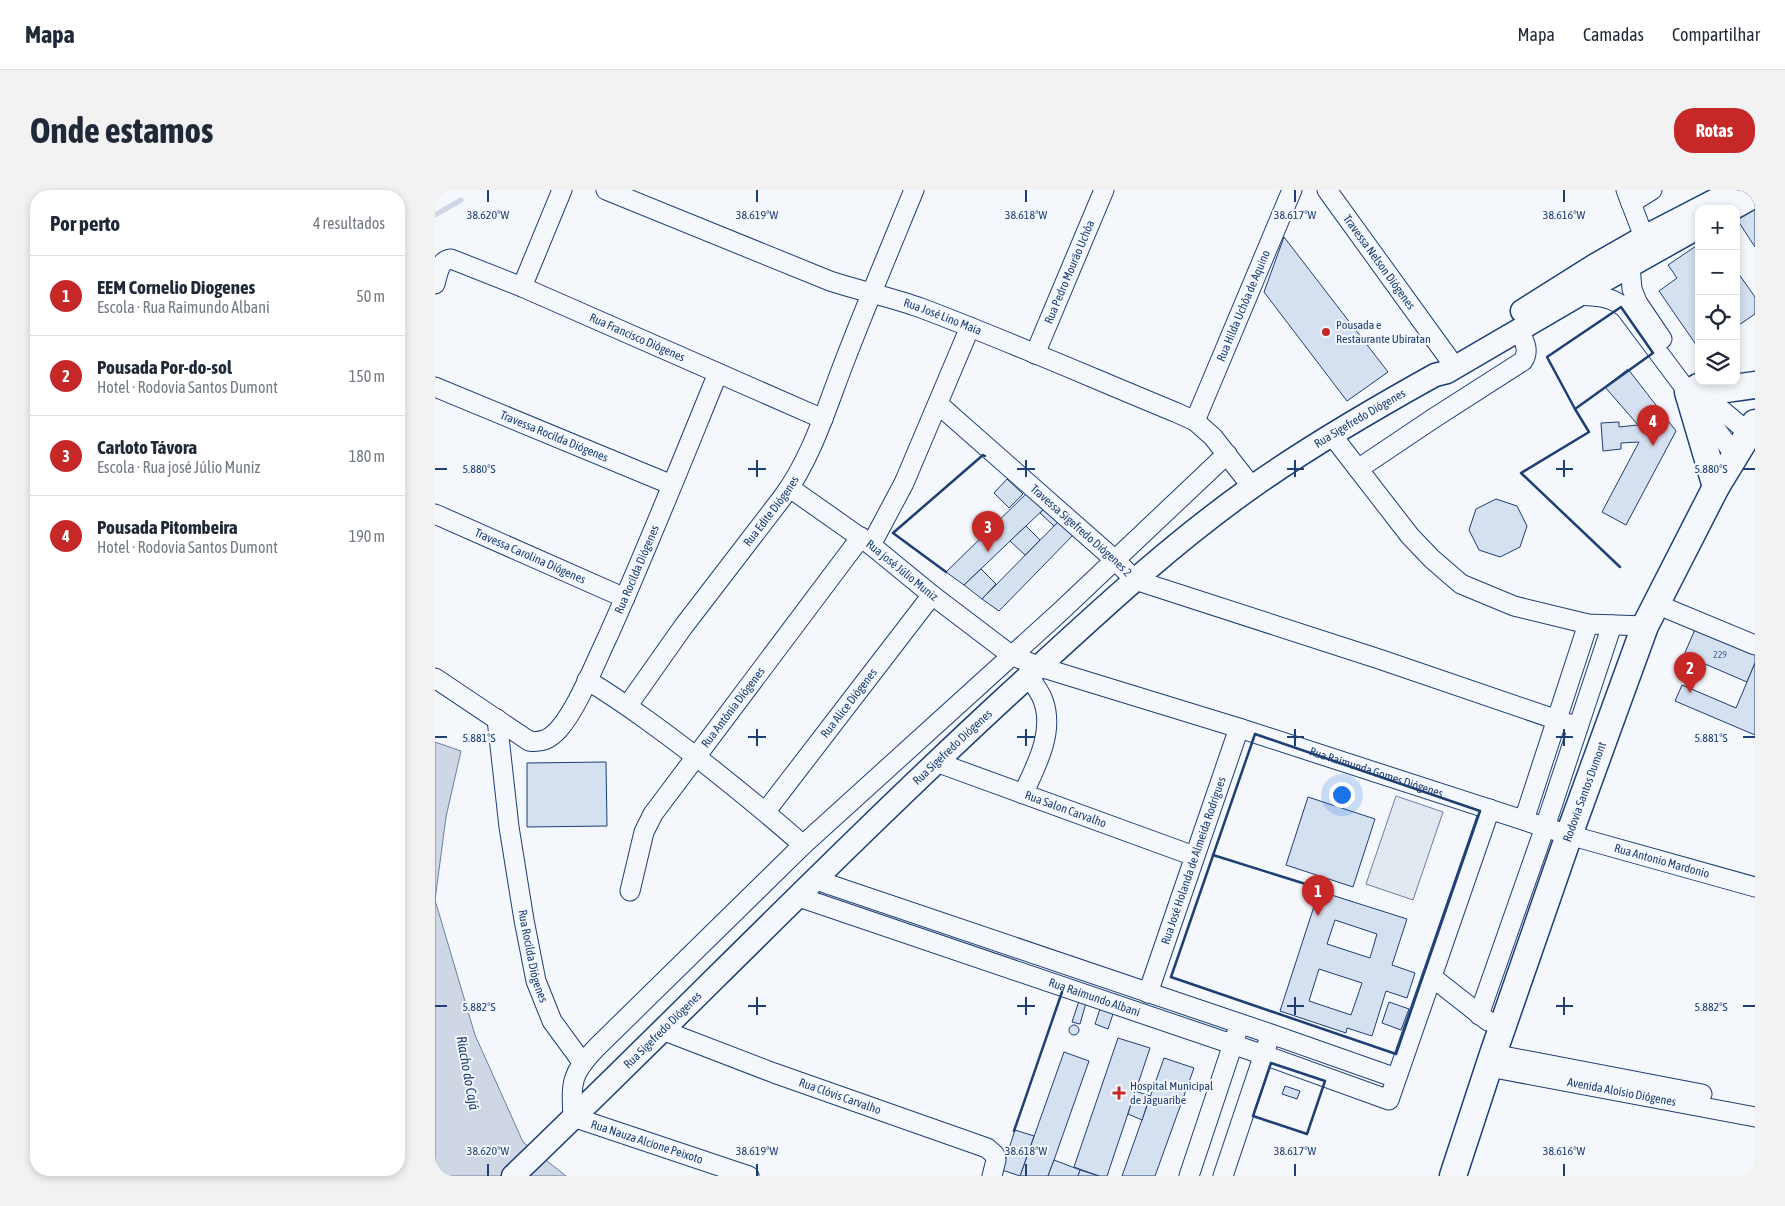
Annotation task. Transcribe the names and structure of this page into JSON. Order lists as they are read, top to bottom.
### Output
{
  "streets": {
    "highway": ["Rodovia Santos Dumont"],
    "main road": ["Rua Sigefredo Diógenes"],
    "street": [
      "Travessa Nelson Diógenes",
      "Rua Pedro Mourão Uchôa",
      "Rua Hilda Uchôa de Aquino",
      "Rua José Lino Maia",
      "Rua Francisco Diógenes",
      "Travessa Rocilda Diógenes",
      "Rua Edite Diógenes",
      "Travessa Sigefredo Diógenes 2",
      "Travessa Carolina Diógenes",
      "Rua Rocilda Diógenes",
      "Rua josé Júlio Muniz",
      "Rua Alice Diógenes",
      "Rua Antônia Diógenes",
      "Rua Raimunda Gomes Diógenes",
      "Rua Salon Carvalho",
      "Rua José Holanda de Almeida Rodrigues",
      "Rua Antonio Mardonio",
      "Rua Raimundo Albani",
      "Avenida Aloísio Diógenes",
      "Rua Clóvis Carvalho",
      "Rua Nauza Alcione Peixoto"
    ]
  },
  "crossings": [
    ["Travessa Nelson Diógenes", "Rua Sigefredo Diógenes"],
    ["Rua Pedro Mourão Uchôa", "Rua José Lino Maia"],
    ["Rua Hilda Uchôa de Aquino", "Rua José Lino Maia"],
    ["Rua José Lino Maia", "Rua Sigefredo Diógenes"],
    ["Rua José Lino Maia", "Rua Edite Diógenes"],
    ["Rua José Lino Maia", "Rua Antônia Diógenes"],
    ["Rua Francisco Diógenes", "Rua Edite Diógenes"],
    ["Rua Francisco Diógenes", "Rua Rocilda Diógenes"],
    ["Rua Sigefredo Diógenes", "Travessa Sigefredo Diógenes 2"],
    ["Rua Sigefredo Diógenes", "Rua josé Júlio Muniz"],
    ["Rua Sigefredo Diógenes", "Rua Raimunda Gomes Diógenes"],
    ["Rua Sigefredo Diógenes", "Rua Salon Carvalho"],
    ["Rua Sigefredo Diógenes", "Rua Raimundo Albani"],
    ["Rua Sigefredo Diógenes", "Rua Clóvis Carvalho"],
    ["Rua Sigefredo Diógenes", "Rua Nauza Alcione Peixoto"],
    ["Travessa Rocilda Diógenes", "Rua Rocilda Diógenes"],
    ["Rua Edite Diógenes", "Rua josé Júlio Muniz"],
    ["Travessa Sigefredo Diógenes 2", "Rua Antônia Diógenes"],
    ["Travessa Carolina Diógenes", "Rua Rocilda Diógenes"],
    ["Rua josé Júlio Muniz", "Rua Alice Diógenes"],
    ["Rua josé Júlio Muniz", "Rua Antônia Diógenes"],
    ["Rua josé Júlio Muniz", "Rua Raimunda Gomes Diógenes"],
    ["Rua Raimunda Gomes Diógenes", "Rodovia Santos Dumont"],
    ["Rua Raimunda Gomes Diógenes", "Rua José Holanda de Almeida Rodrigues"],
    ["Rua Raimunda Gomes Diógenes", "Rua Antonio Mardonio"],
    ["Rodovia Santos Dumont", "Rua Antonio Mardonio"],
    ["Rodovia Santos Dumont", "Avenida Aloísio Diógenes"],
    ["Rua Salon Carvalho", "Rua José Holanda de Almeida Rodrigues"],
    ["Rua José Holanda de Almeida Rodrigues", "Rua Raimundo Albani"]
  ],
  "water": ["Riacho do Cajá"],
  "places": {
    "other": ["Pousada e Restaurante Ubiratan"],
    "health": ["Hospital Municipal de Jaguaribe"]
  },
  "house_numbers": ["229"],
  "page": {
    "header": "Mapa",
    "nav": ["Mapa", "Camadas", "Compartilhar"],
    "buttons": "Rotas",
    "title": "Onde estamos",
    "heading": ["Por perto", "4 resultados"],
    "map_buttons": ["+", "−"],
    "list": [
      {
        "mark": "1",
        "name": "EEM Cornelio Diogenes",
        "note": "Escola · Rua Raimundo Albani",
        "value": "50 m"
      },
      {
        "mark": "2",
        "name": "Pousada Por-do-sol",
        "note": "Hotel · Rodovia Santos Dumont",
        "value": "150 m"
      },
      {
        "mark": "3",
        "name": "Carloto Távora",
        "note": "Escola · Rua josé Júlio Muniz",
        "value": "180 m"
      },
      {
        "mark": "4",
        "name": "Pousada Pitombeira",
        "note": "Hotel · Rodovia Santos Dumont",
        "value": "190 m"
      }
    ],
    "pins": [
      "4",
      "3",
      "2",
      "1"
    ]
  },
  "coordinates": [
    "38.620°W",
    "38.619°W",
    "38.618°W",
    "38.617°W",
    "38.616°W",
    "5.880°S",
    "5.881°S",
    "5.882°S"
  ]
}
